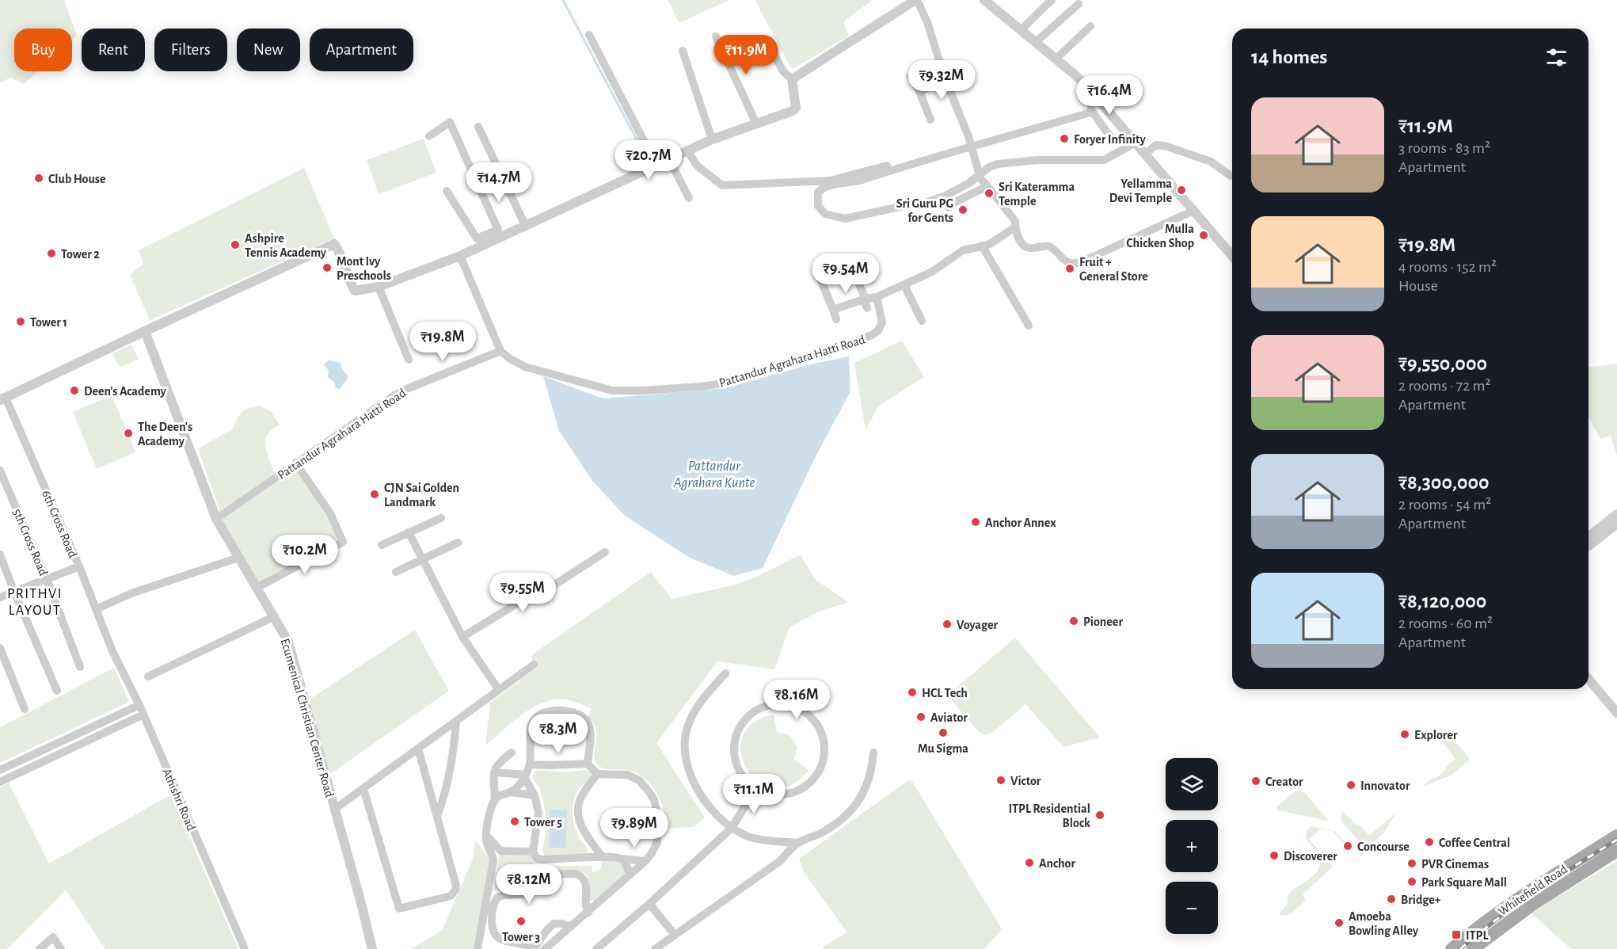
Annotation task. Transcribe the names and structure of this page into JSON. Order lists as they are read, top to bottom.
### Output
{
  "streets": {
    "main road": ["Whitefield Road"],
    "street": [
      "Pattandur Agrahara Hatti Road",
      "6th Cross Road",
      "5th Cross Road",
      "Ecumenical Christian Center Road",
      "Athishri Road"
    ]
  },
  "crossings": [
    ["Pattandur Agrahara Hatti Road", "Ecumenical Christian Center Road"],
    ["6th Cross Road", "Athishri Road"]
  ],
  "districts": ["PRITHVI LAYOUT"],
  "water": ["Pattandur Agrahara Kunte"],
  "places": {
    "other": [
      "Foryer Infinity",
      "Club House",
      "Yellamma Devi Temple",
      "Sri Kateramma Temple",
      "Sri Guru PG for Gents",
      "Mulla Chicken Shop",
      "Ashpire Tennis Academy",
      "Tower 2",
      "Mont Ivy Preschools",
      "Fruit + General Store",
      "Tower 1",
      "Deen's Academy",
      "The Deen's Academy",
      "CJN Sai Golden Landmark",
      "Anchor Annex",
      "Pioneer",
      "Voyager",
      "HCL Tech",
      "Aviator",
      "Mu Sigma",
      "Explorer",
      "Victor",
      "Creator",
      "Innovator",
      "ITPL Residential Block",
      "Tower 5",
      "Coffee Central",
      "Concourse",
      "Discoverer",
      "Anchor",
      "PVR Cinemas",
      "Park Square Mall",
      "Bridge+",
      "Tower 3",
      "Amoeba Bowling Alley"
    ],
    "transit": ["ITPL"]
  },
  "page": {
    "chip": [
      "Buy",
      "Rent",
      "Filters",
      "New",
      "Apartment"
    ],
    "heading": "14 homes",
    "price": [
      "₹11.9M",
      "₹9.32M",
      "₹16.4M",
      "₹20.7M",
      "₹14.7M",
      "₹9.54M",
      "₹19.8M",
      "₹10.2M",
      "₹9.55M",
      "₹8.16M",
      "₹8.3M",
      "₹11.1M",
      "₹9.89M",
      "₹8.12M"
    ],
    "list": [
      {
        "name": "₹11.9M",
        "note": "3 rooms · 83 m² · Apartment"
      },
      {
        "name": "₹19.8M",
        "note": "4 rooms · 152 m² · House"
      },
      {
        "name": "₹9,550,000",
        "note": "2 rooms · 72 m² · Apartment"
      },
      {
        "name": "₹8,300,000",
        "note": "2 rooms · 54 m² · Apartment"
      },
      {
        "name": "₹8,120,000",
        "note": "2 rooms · 60 m² · Apartment"
      }
    ],
    "map_buttons": ["+", "−"]
  }
}
